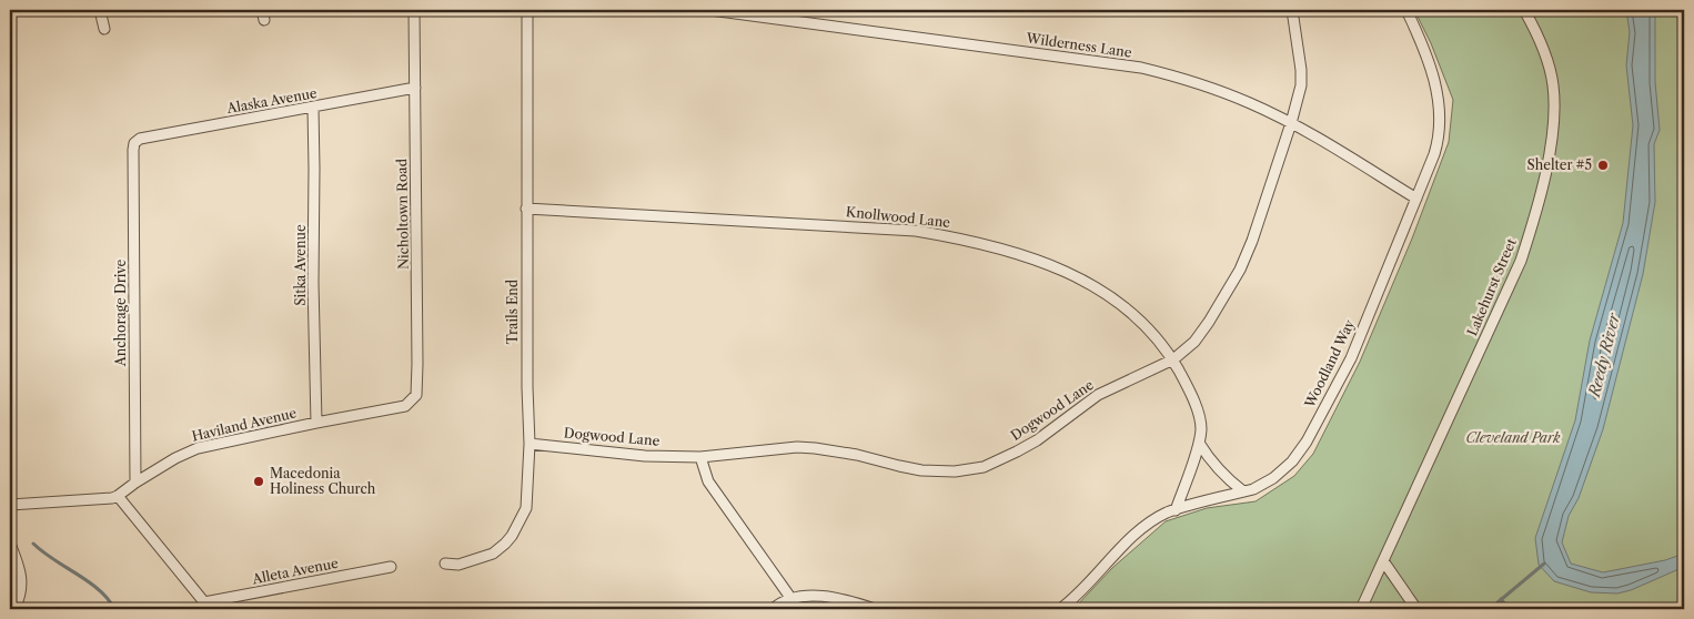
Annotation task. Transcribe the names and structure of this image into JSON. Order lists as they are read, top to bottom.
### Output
{
  "streets": {
    "street": [
      "Wilderness Lane",
      "Alaska Avenue",
      "Nicholtown Road",
      "Knollwood Lane",
      "Sitka Avenue",
      "Lakehurst Street",
      "Trails End",
      "Anchorage Drive",
      "Woodland Way",
      "Dogwood Lane",
      "Haviland Avenue",
      "Alleta Avenue"
    ]
  },
  "crossings": [
    ["Wilderness Lane", "Woodland Way"],
    ["Wilderness Lane", "Dogwood Lane"],
    ["Alaska Avenue", "Nicholtown Road"],
    ["Alaska Avenue", "Sitka Avenue"],
    ["Alaska Avenue", "Anchorage Drive"],
    ["Nicholtown Road", "Haviland Avenue"],
    ["Knollwood Lane", "Trails End"],
    ["Knollwood Lane", "Woodland Way"],
    ["Knollwood Lane", "Dogwood Lane"],
    ["Sitka Avenue", "Haviland Avenue"],
    ["Trails End", "Dogwood Lane"],
    ["Anchorage Drive", "Haviland Avenue"]
  ],
  "water": ["Reedy River"],
  "parks": ["Cleveland Park"],
  "places": ["Shelter #5", "Macedonia Holiness Church"]
}
